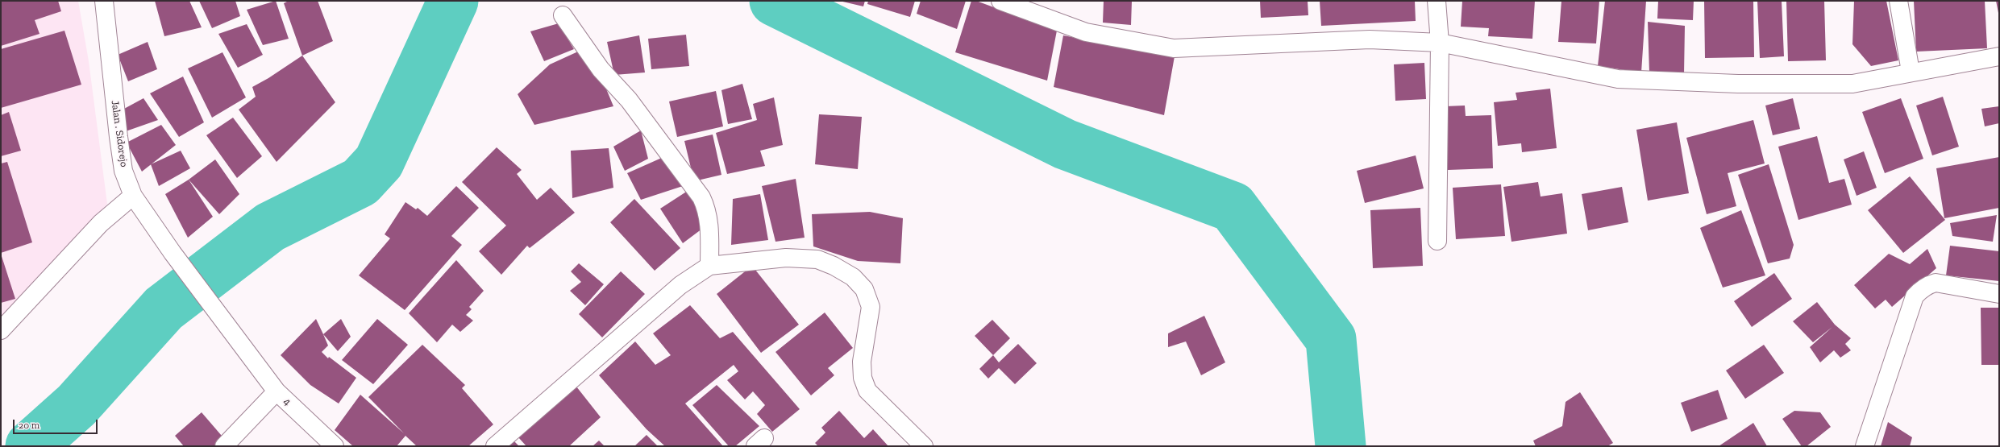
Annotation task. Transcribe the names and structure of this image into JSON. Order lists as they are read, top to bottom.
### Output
{
  "streets": {
    "street": ["Jalan . Sidorejo", "4"]
  },
  "crossings": [
    ["Jalan . Sidorejo", "4"]
  ],
  "scale_bar": "20 m"
}
